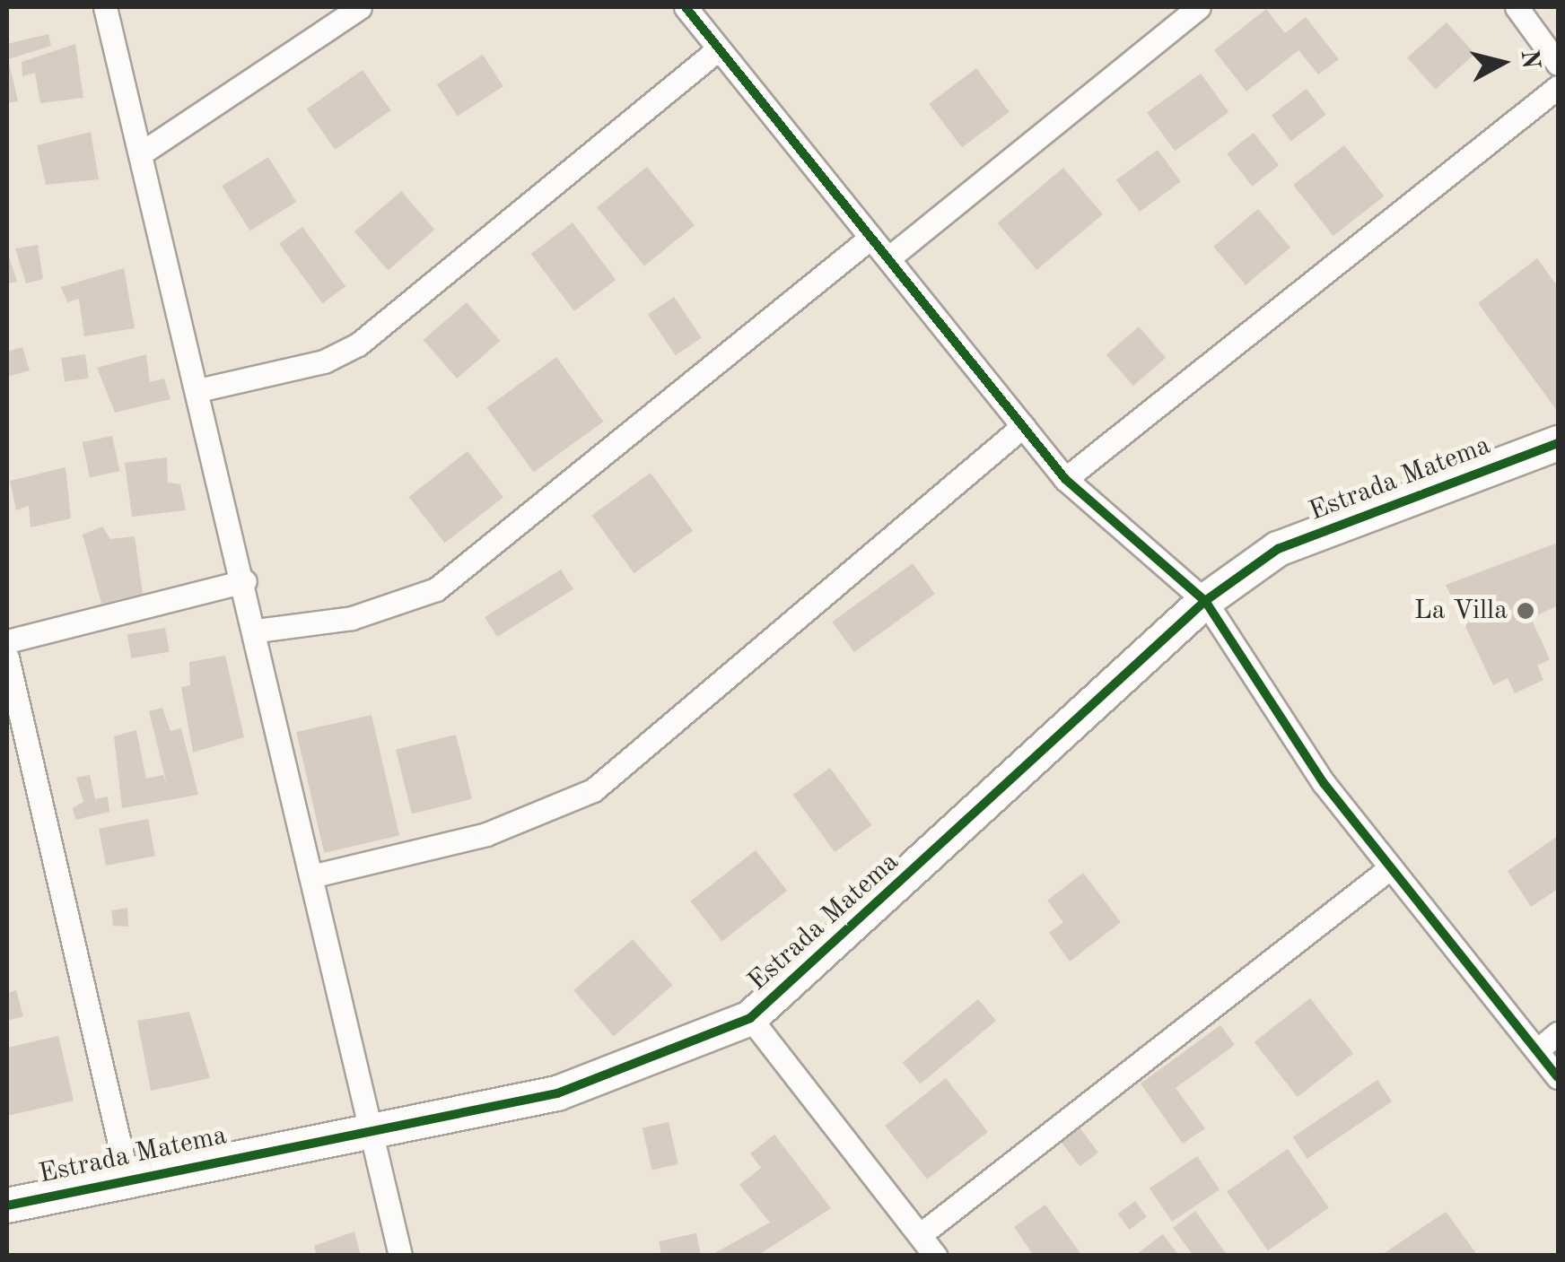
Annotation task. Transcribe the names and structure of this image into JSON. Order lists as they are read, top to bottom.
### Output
{
  "streets": {
    "street": ["Estrada Matema"]
  },
  "places": ["La Villa"],
  "north": "right"
}
